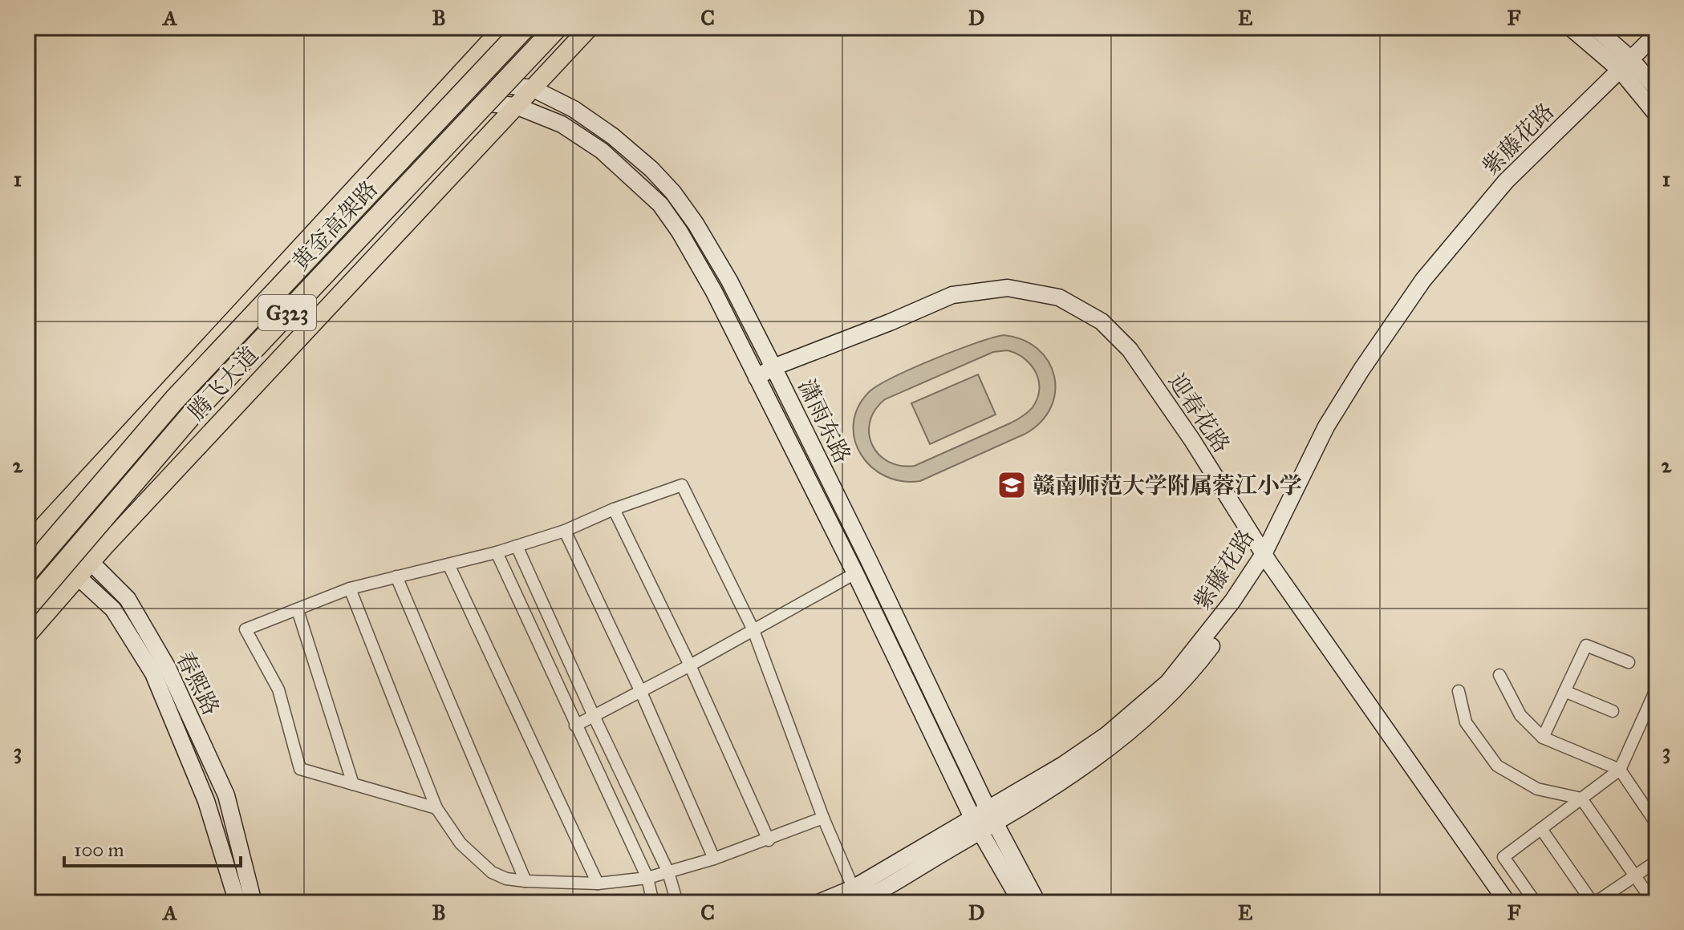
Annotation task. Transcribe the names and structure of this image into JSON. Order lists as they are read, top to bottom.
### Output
{
  "streets": {
    "highway": ["黄金高架路", "G323"],
    "main road": ["腾飞大道"],
    "street": [
      "紫藤花路",
      "迎春花路",
      "潇雨东路",
      "春熙路"
    ]
  },
  "crossings": [
    ["紫藤花路", "迎春花路"],
    ["紫藤花路", "潇雨东路"],
    ["腾飞大道", "潇雨东路"],
    ["腾飞大道", "春熙路"],
    ["迎春花路", "潇雨东路"]
  ],
  "places": {
    "school or university": ["赣南师范大学附属蓉江小学"]
  },
  "scale_bar": "100 m",
  "grid": {
    "columns": [
      "A",
      "B",
      "C",
      "D",
      "E",
      "F"
    ],
    "rows": ["1", "2", "3"]
  }
}
